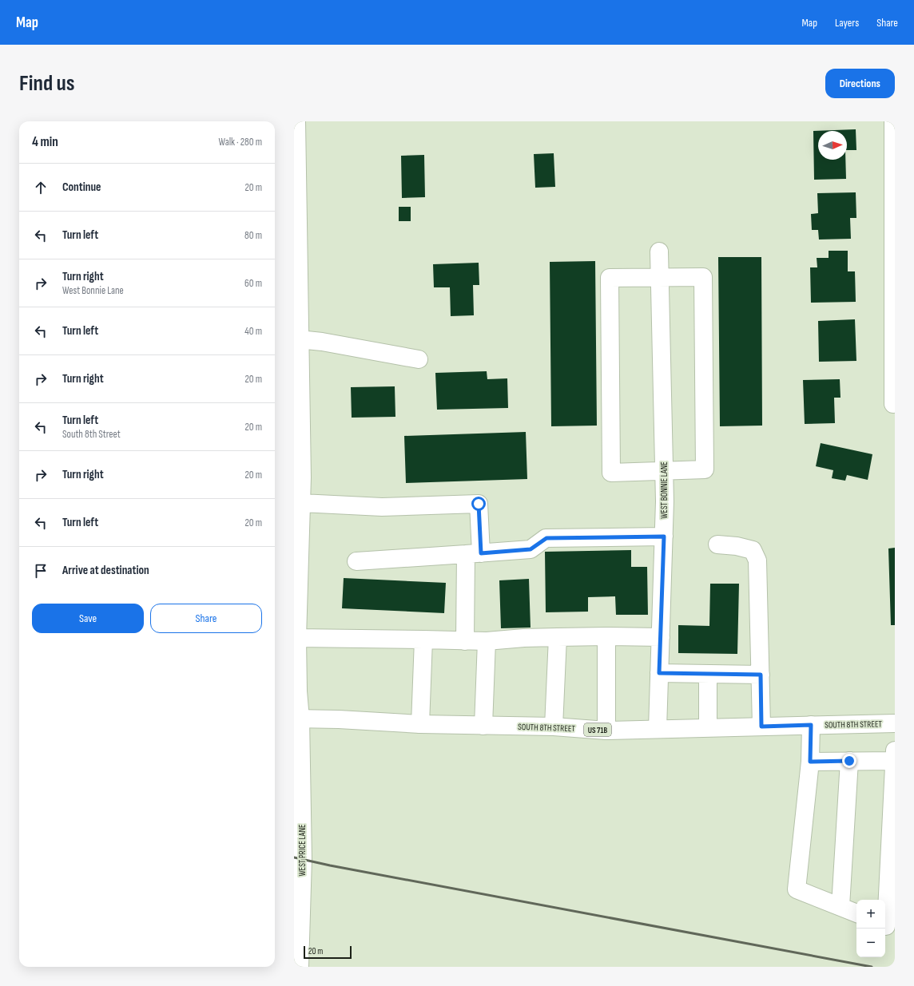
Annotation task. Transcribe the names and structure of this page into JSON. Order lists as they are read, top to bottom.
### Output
{
  "streets": {
    "street": [
      "WEST BONNIE LANE",
      "SOUTH 8TH STREET",
      "US 71B",
      "WEST PRICE LANE"
    ]
  },
  "crossings": [
    ["WEST BONNIE LANE", "SOUTH 8TH STREET"],
    ["SOUTH 8TH STREET", "WEST PRICE LANE"]
  ],
  "scale_bar": "20 m",
  "north": "right",
  "page": {
    "header": "Map",
    "nav": ["Map", "Layers", "Share"],
    "buttons": [
      "Directions",
      ["Save", "Share"]
    ],
    "title": "Find us",
    "heading": ["4 min", "Walk · 280 m"],
    "list": [
      ["Continue", "20 m"],
      ["Turn left", "80 m"],
      ["Turn right", "West Bonnie Lane", "60 m"],
      ["Turn left", "40 m"],
      ["Turn right", "20 m"],
      ["Turn left", "South 8th Street", "20 m"],
      ["Turn right", "20 m"],
      ["Turn left", "20 m"],
      "Arrive at destination"
    ],
    "map_buttons": ["+", "−"],
    "scale": "20 m"
  }
}
